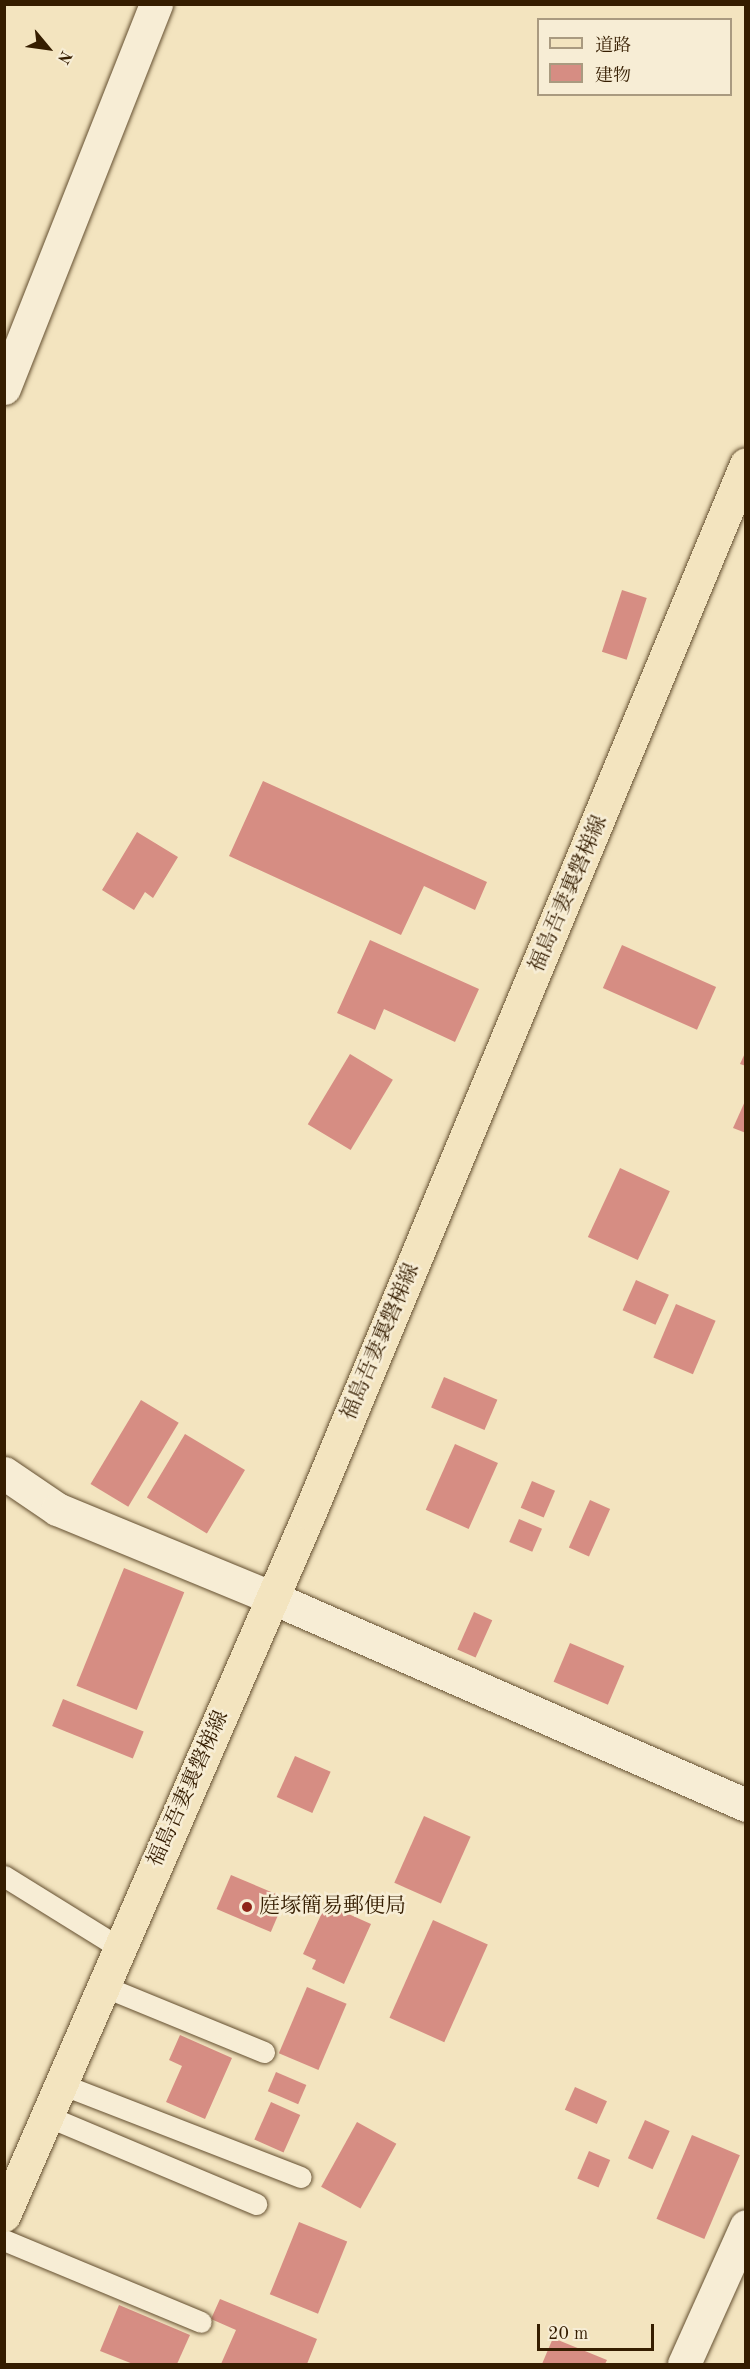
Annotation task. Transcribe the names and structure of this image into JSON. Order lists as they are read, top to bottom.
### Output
{
  "streets": {
    "main road": ["福島吾妻裏磐梯線"]
  },
  "places": ["庭塚簡易郵便局"],
  "legend": ["道路", "建物"],
  "scale_bar": "20 m",
  "north": "bottom right"
}
